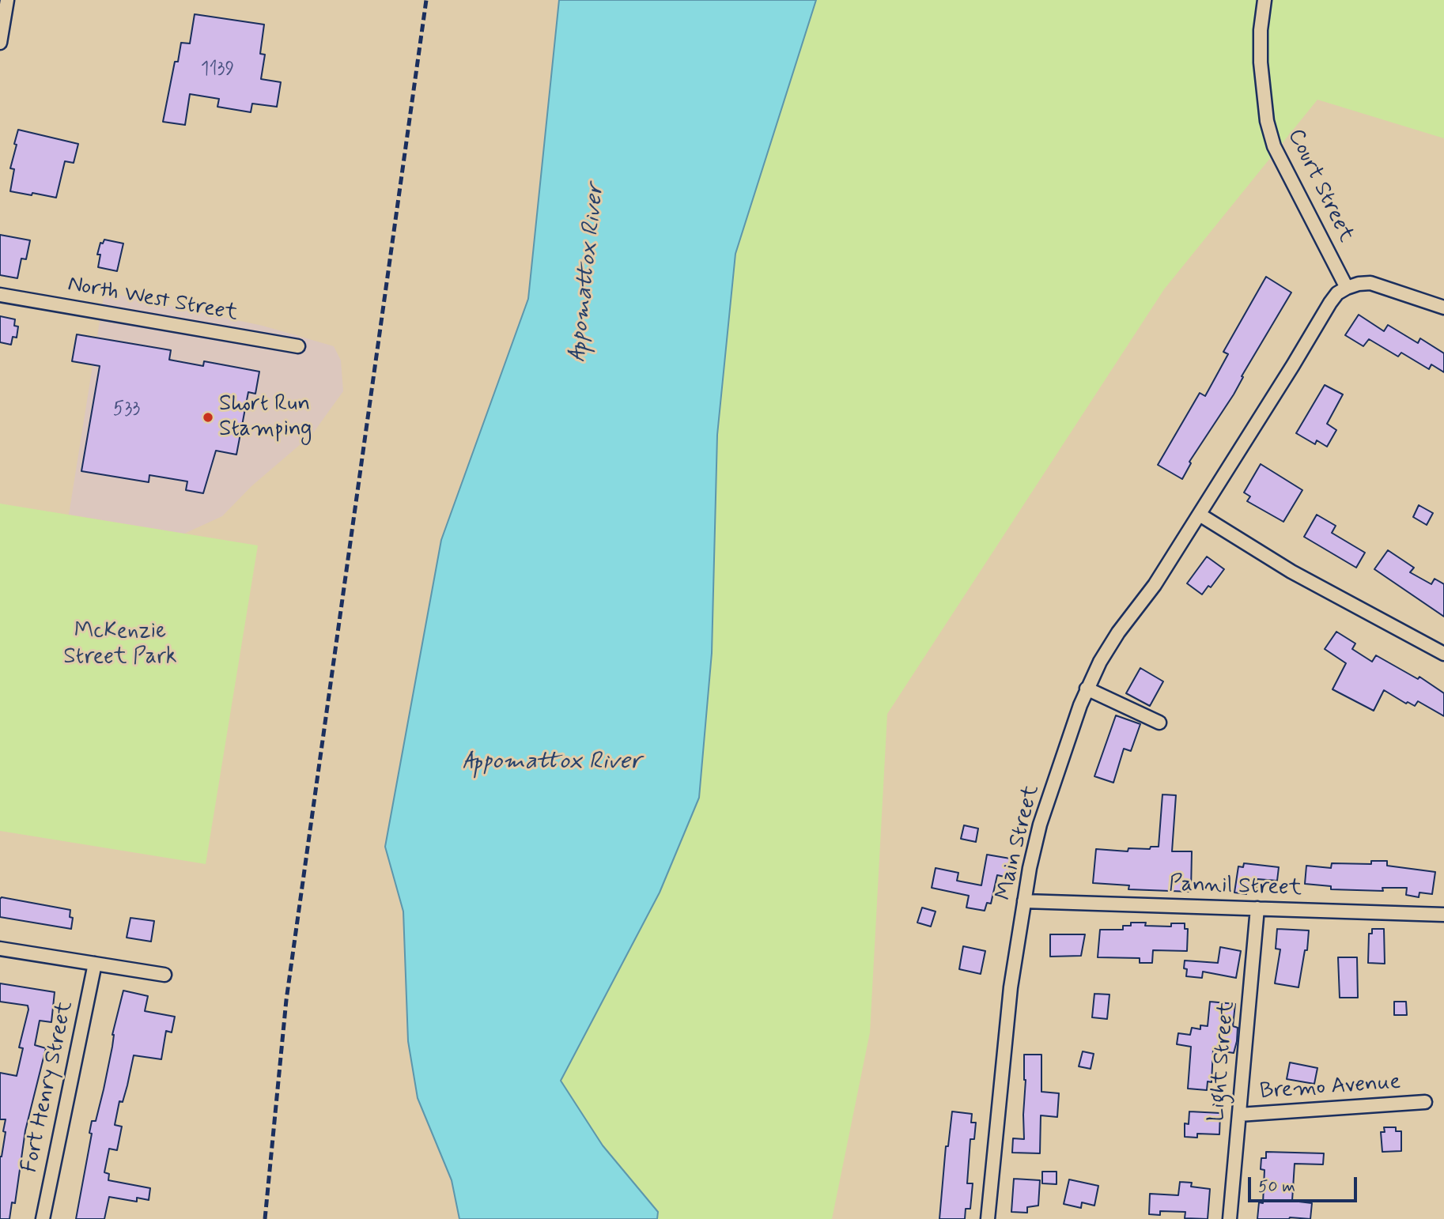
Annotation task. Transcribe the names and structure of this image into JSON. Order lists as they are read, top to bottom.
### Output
{
  "streets": {
    "street": [
      "Court Street",
      "North West Street",
      "Main Street",
      "Pannil Street",
      "Light Street",
      "Fort Henry Street",
      "Bremo Avenue"
    ]
  },
  "crossings": [
    ["Court Street", "Main Street"],
    ["Main Street", "Pannil Street"],
    ["Pannil Street", "Light Street"],
    ["Light Street", "Bremo Avenue"]
  ],
  "water": ["Appomattox River"],
  "parks": ["McKenzie Street Park"],
  "places": ["Short Run Stamping"],
  "house_numbers": ["1139", "533"],
  "scale_bar": "50 m"
}
